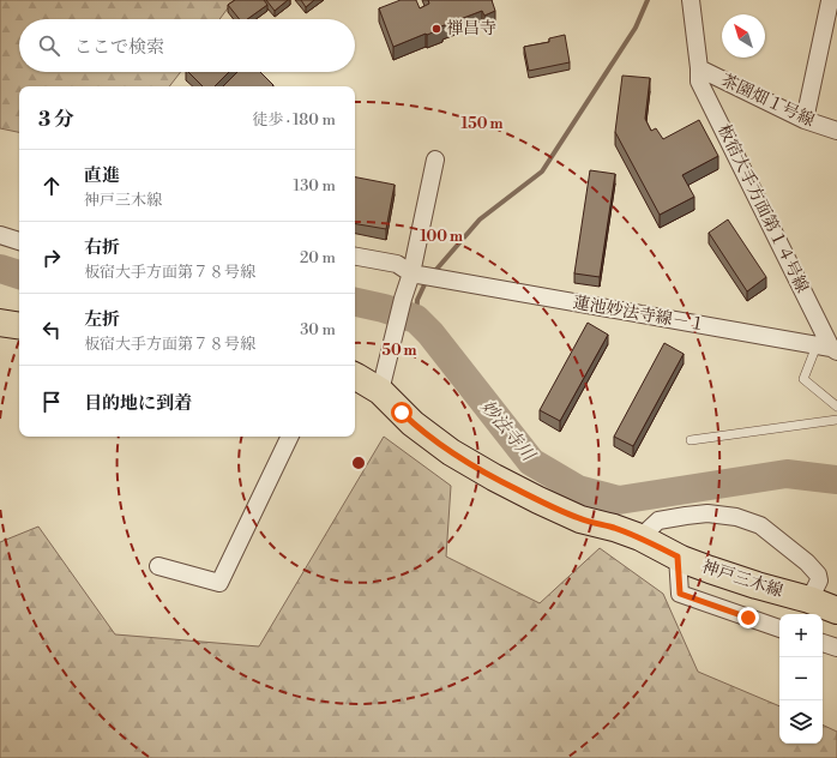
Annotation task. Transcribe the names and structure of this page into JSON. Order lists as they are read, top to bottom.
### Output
{
  "streets": {
    "main road": ["神戸三木線"],
    "street": ["茶園畑１号線", "板宿大手方面第１４号線", "蓮池妙法寺線－１"]
  },
  "crossings": [
    ["茶園畑１号線", "板宿大手方面第１４号線"],
    ["板宿大手方面第１４号線", "蓮池妙法寺線－１"]
  ],
  "water": ["妙法寺川"],
  "places": ["禅昌寺"],
  "north": "top left",
  "page": {
    "search": "ここで検索",
    "heading": ["3 分", "徒歩 · 180 m"],
    "list": [
      ["直進", "神戸三木線", "130 m"],
      ["右折", "板宿大手方面第７８号線", "20 m"],
      ["左折", "板宿大手方面第７８号線", "30 m"],
      "目的地に到着"
    ],
    "map_buttons": ["+", "−"]
  },
  "rings": ["150 m", "100 m", "50 m"]
}
